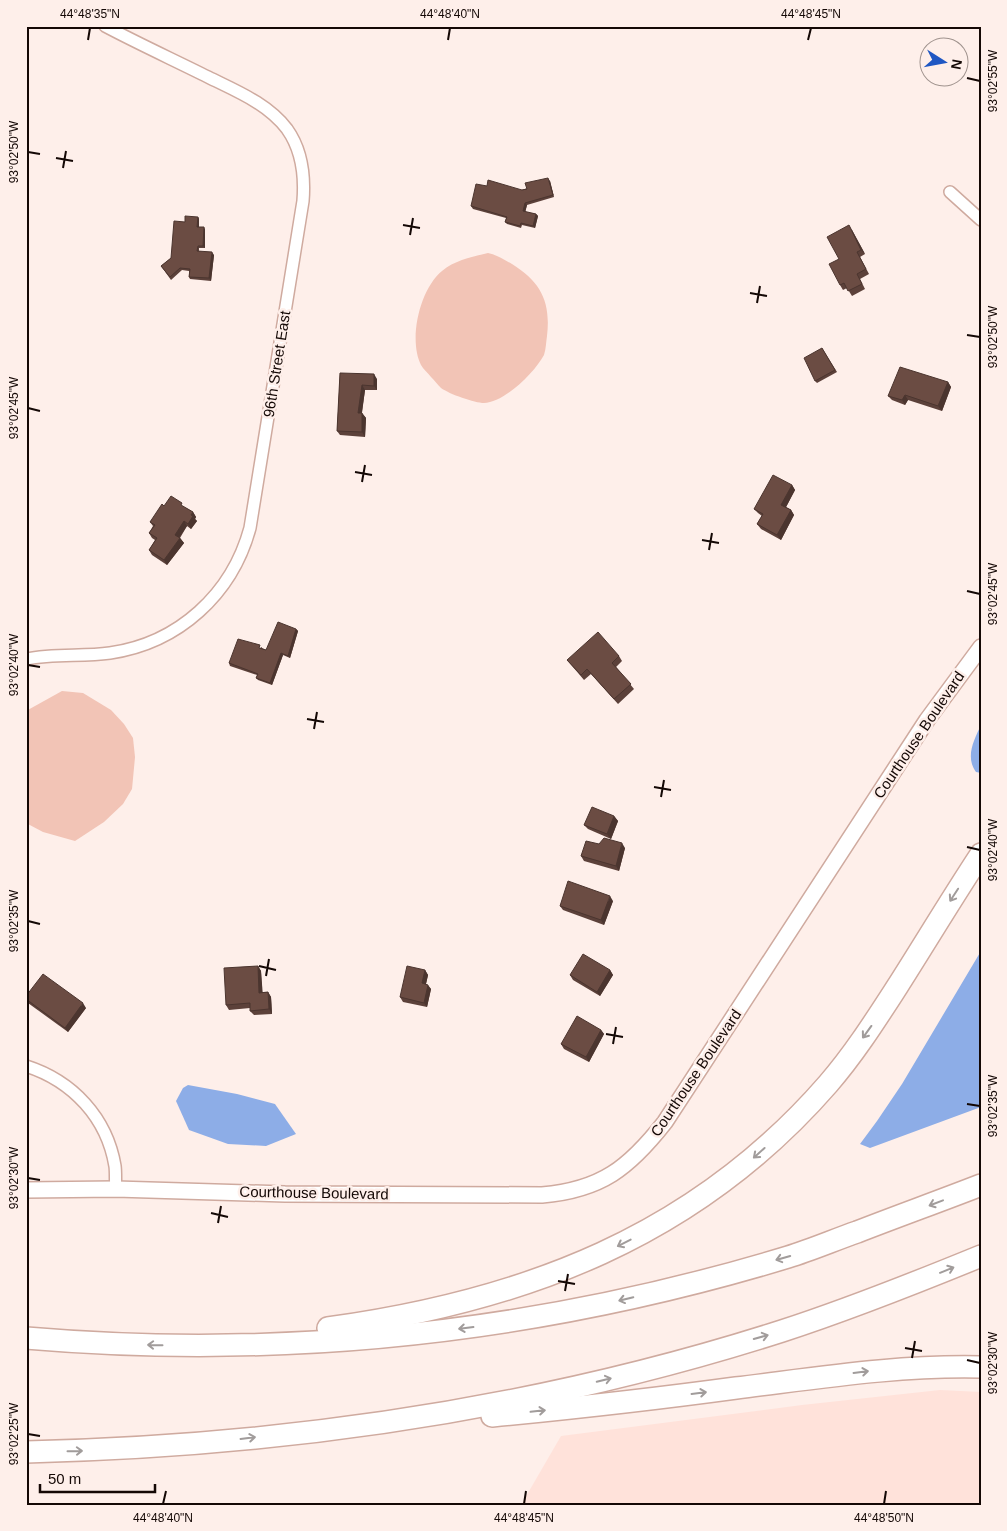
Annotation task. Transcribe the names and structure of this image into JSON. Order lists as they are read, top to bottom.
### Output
{
  "streets": {
    "street": ["96th Street East", "Courthouse Boulevard"]
  },
  "scale_bar": "50 m",
  "north": "right",
  "coordinates": [
    "44°48'35\"N",
    "44°48'40\"N",
    "44°48'45\"N",
    "93°02'55\"W",
    "93°02'50\"W",
    "93°02'45\"W",
    "93°02'40\"W",
    "93°02'35\"W",
    "93°02'30\"W",
    "93°02'25\"W",
    "44°48'50\"N"
  ]
}
